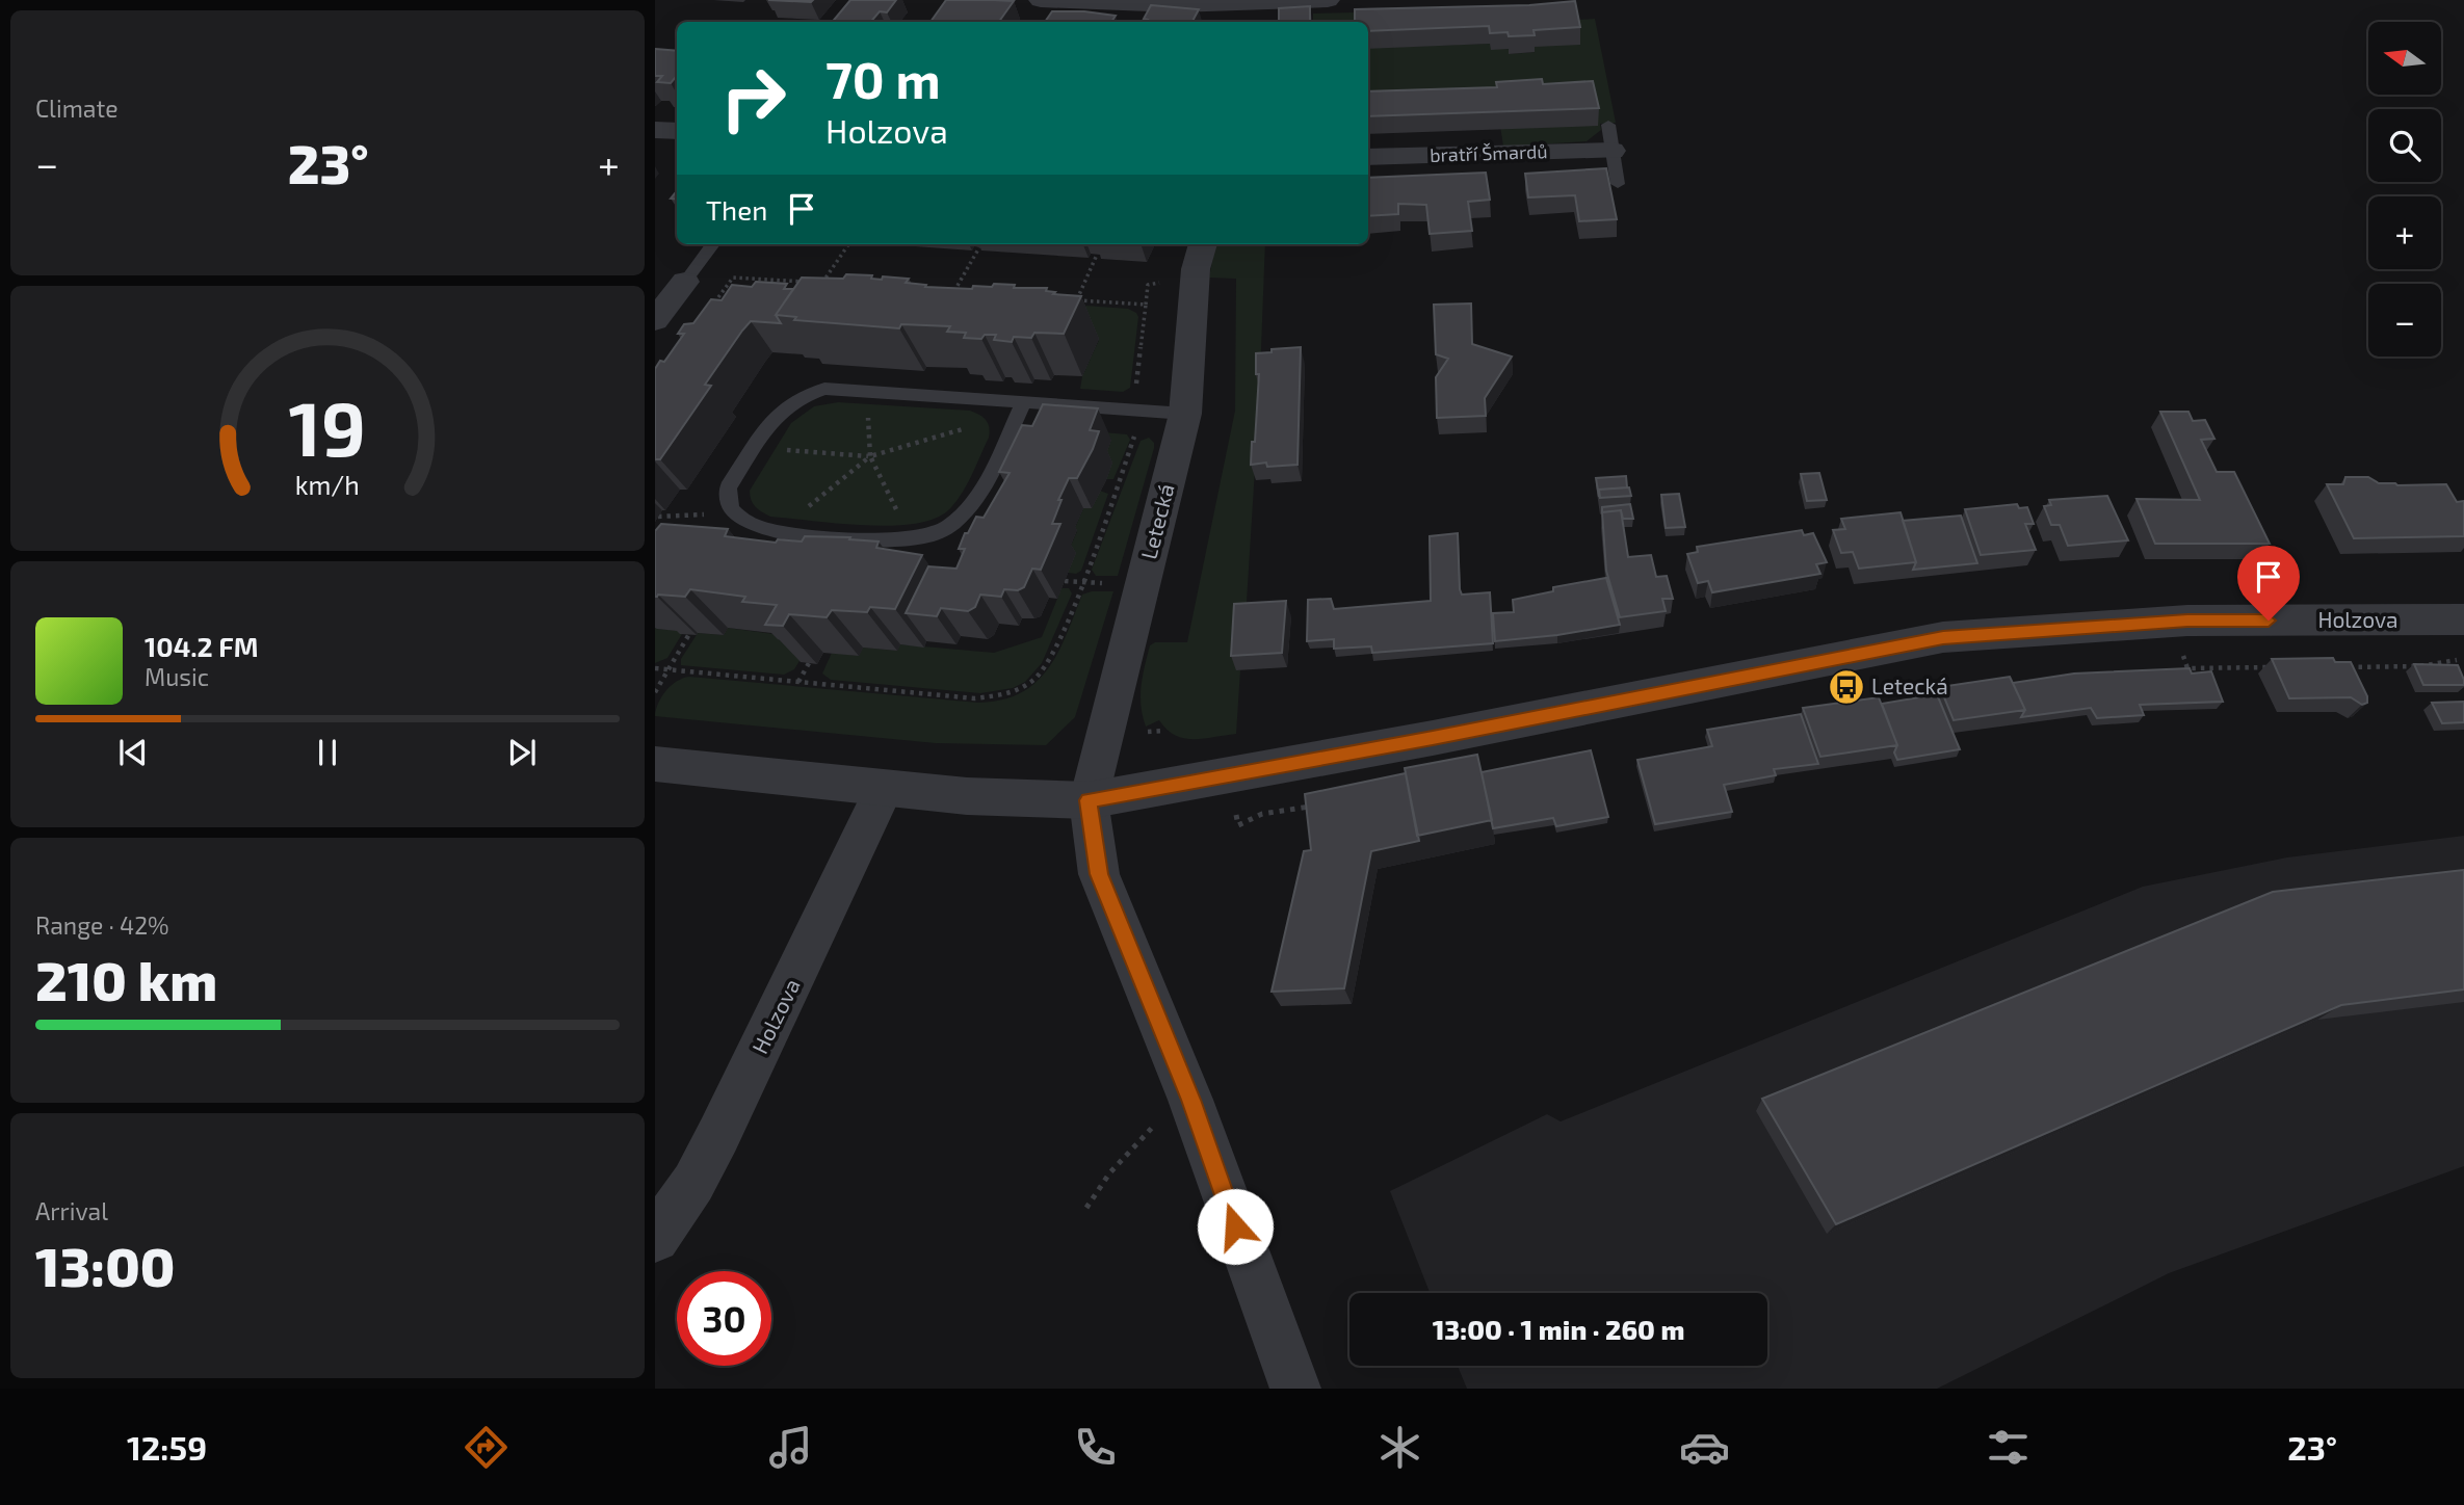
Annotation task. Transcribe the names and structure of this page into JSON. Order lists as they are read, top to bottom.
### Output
{
  "streets": {
    "street": ["bratří Šmardů", "Letecká", "Holzova"]
  },
  "crossings": [
    ["Letecká", "Holzova"]
  ],
  "places": {
    "bus stop": ["Letecká"]
  },
  "north": "left",
  "page": {
    "tile": [
      "Climate",
      ["Range · 42%", "210 km"],
      ["Arrival", "13:00"]
    ],
    "map_buttons": ["+", "−"],
    "turn": ["70 m", "Holzova"],
    "heat": ["−", "23°", "+"],
    "then": "Then",
    "song": ["104.2 FM", "Music"],
    "limit": "30",
    "trip": "13:00 · 1 min · 260 m",
    "tabs": ["12:59", "23°"],
    "gauge": ["19", "km/h"]
  }
}
